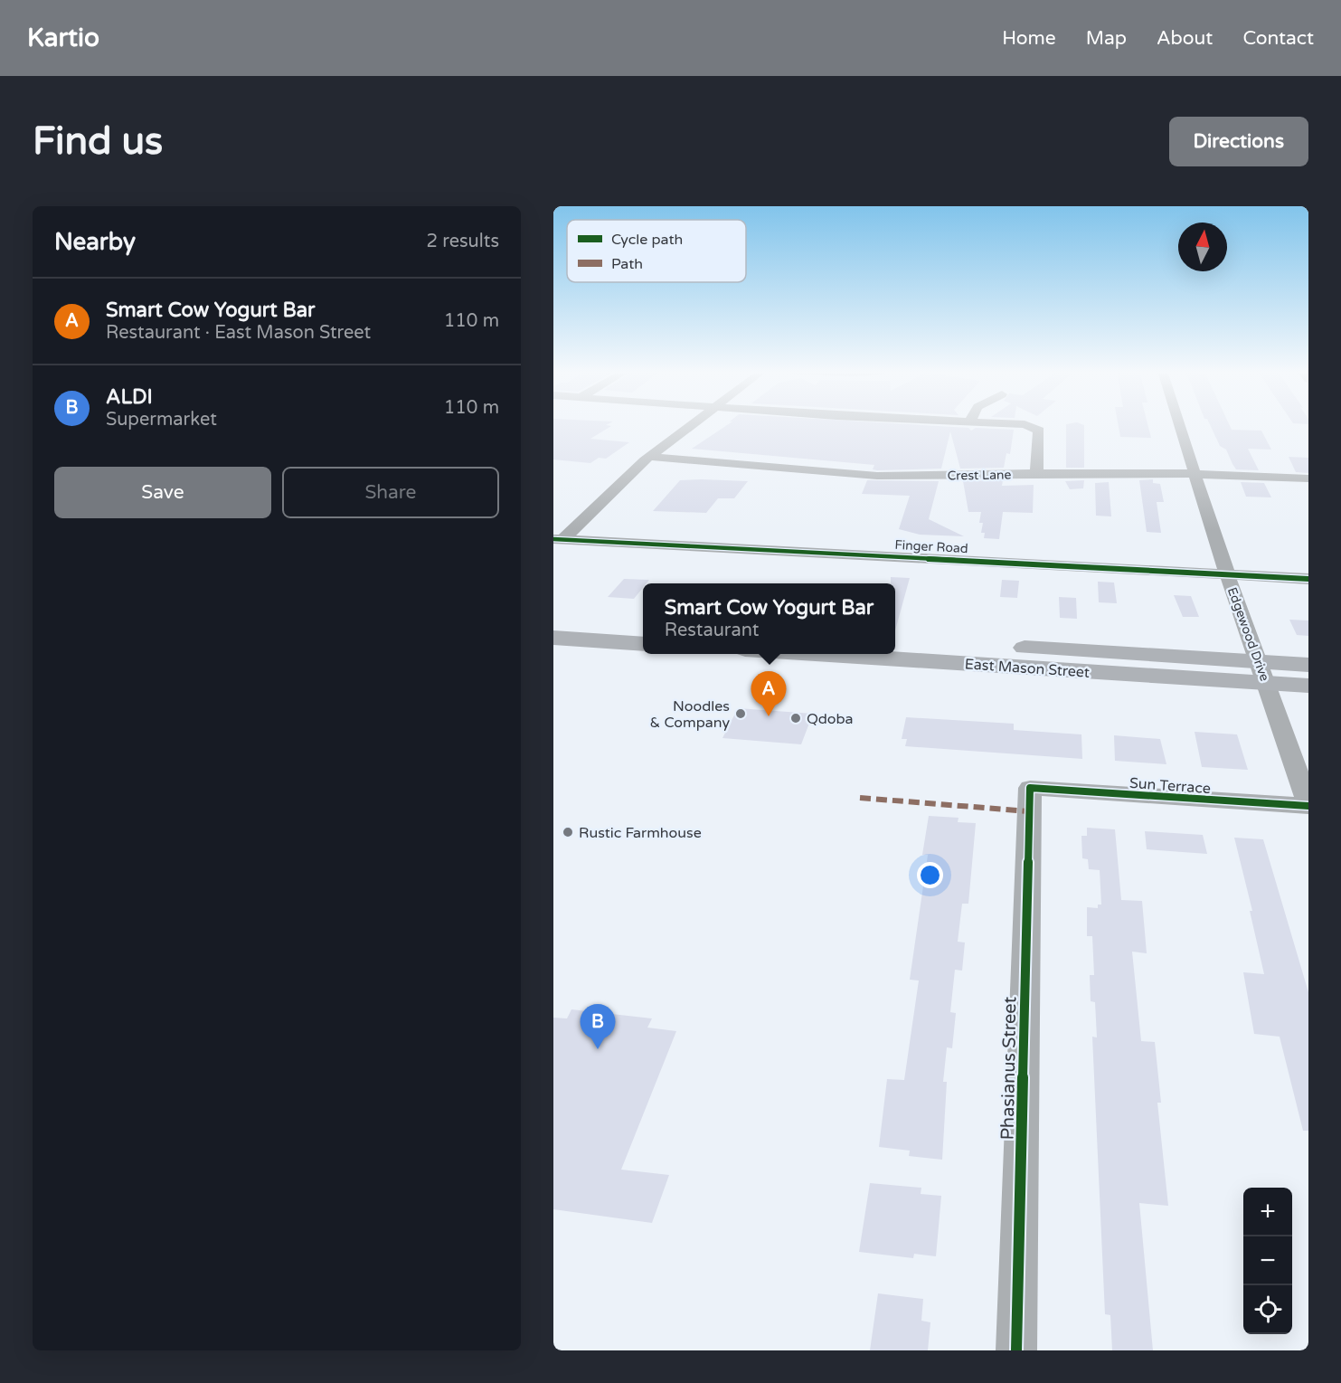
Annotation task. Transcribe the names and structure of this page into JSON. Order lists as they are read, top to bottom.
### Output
{
  "streets": {
    "main road": ["East Mason Street"],
    "street": [
      "Crest Lane",
      "Finger Road",
      "Edgewood Drive",
      "Sun Terrace",
      "Phasianus Street"
    ]
  },
  "crossings": [
    ["Crest Lane", "Edgewood Drive"],
    ["Finger Road", "Edgewood Drive"],
    ["Edgewood Drive", "East Mason Street"],
    ["Edgewood Drive", "Sun Terrace"],
    ["Sun Terrace", "Phasianus Street"]
  ],
  "places": ["Noodles & Company", "Qdoba", "Rustic Farmhouse"],
  "legend": ["Cycle path", "Path"],
  "north": "top",
  "page": {
    "header": "Kartio",
    "nav": [
      "Home",
      "Map",
      "About",
      "Contact"
    ],
    "buttons": [
      "Directions",
      ["Save", "Share"]
    ],
    "title": "Find us",
    "heading": ["Nearby", "2 results"],
    "list": [
      {
        "mark": "A",
        "name": "Smart Cow Yogurt Bar",
        "note": "Restaurant · East Mason Street",
        "value": "110 m"
      },
      {
        "mark": "B",
        "name": "ALDI",
        "note": "Supermarket",
        "value": "110 m"
      }
    ],
    "popup": ["Smart Cow Yogurt Bar", "Restaurant"],
    "pins": ["A", "B"],
    "map_buttons": ["+", "−"]
  }
}
